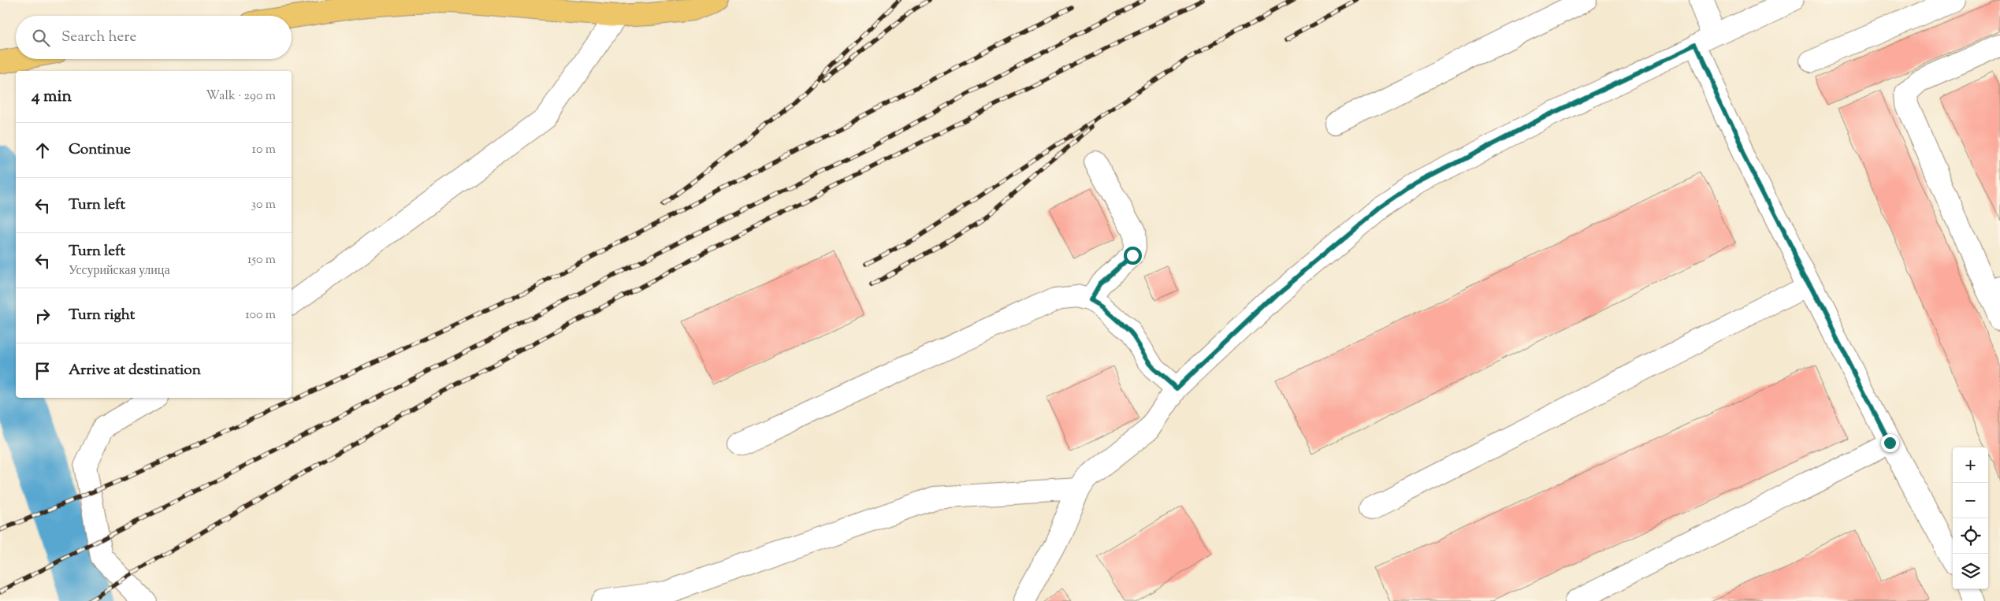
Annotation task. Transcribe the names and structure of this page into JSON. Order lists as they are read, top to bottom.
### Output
{
  "page": {
    "search": "Search here",
    "heading": ["4 min", "Walk · 290 m"],
    "list": [
      ["Continue", "10 m"],
      ["Turn left", "30 m"],
      ["Turn left", "Уссурийская улица", "150 m"],
      ["Turn right", "100 m"],
      "Arrive at destination"
    ],
    "map_buttons": ["+", "−"]
  }
}
